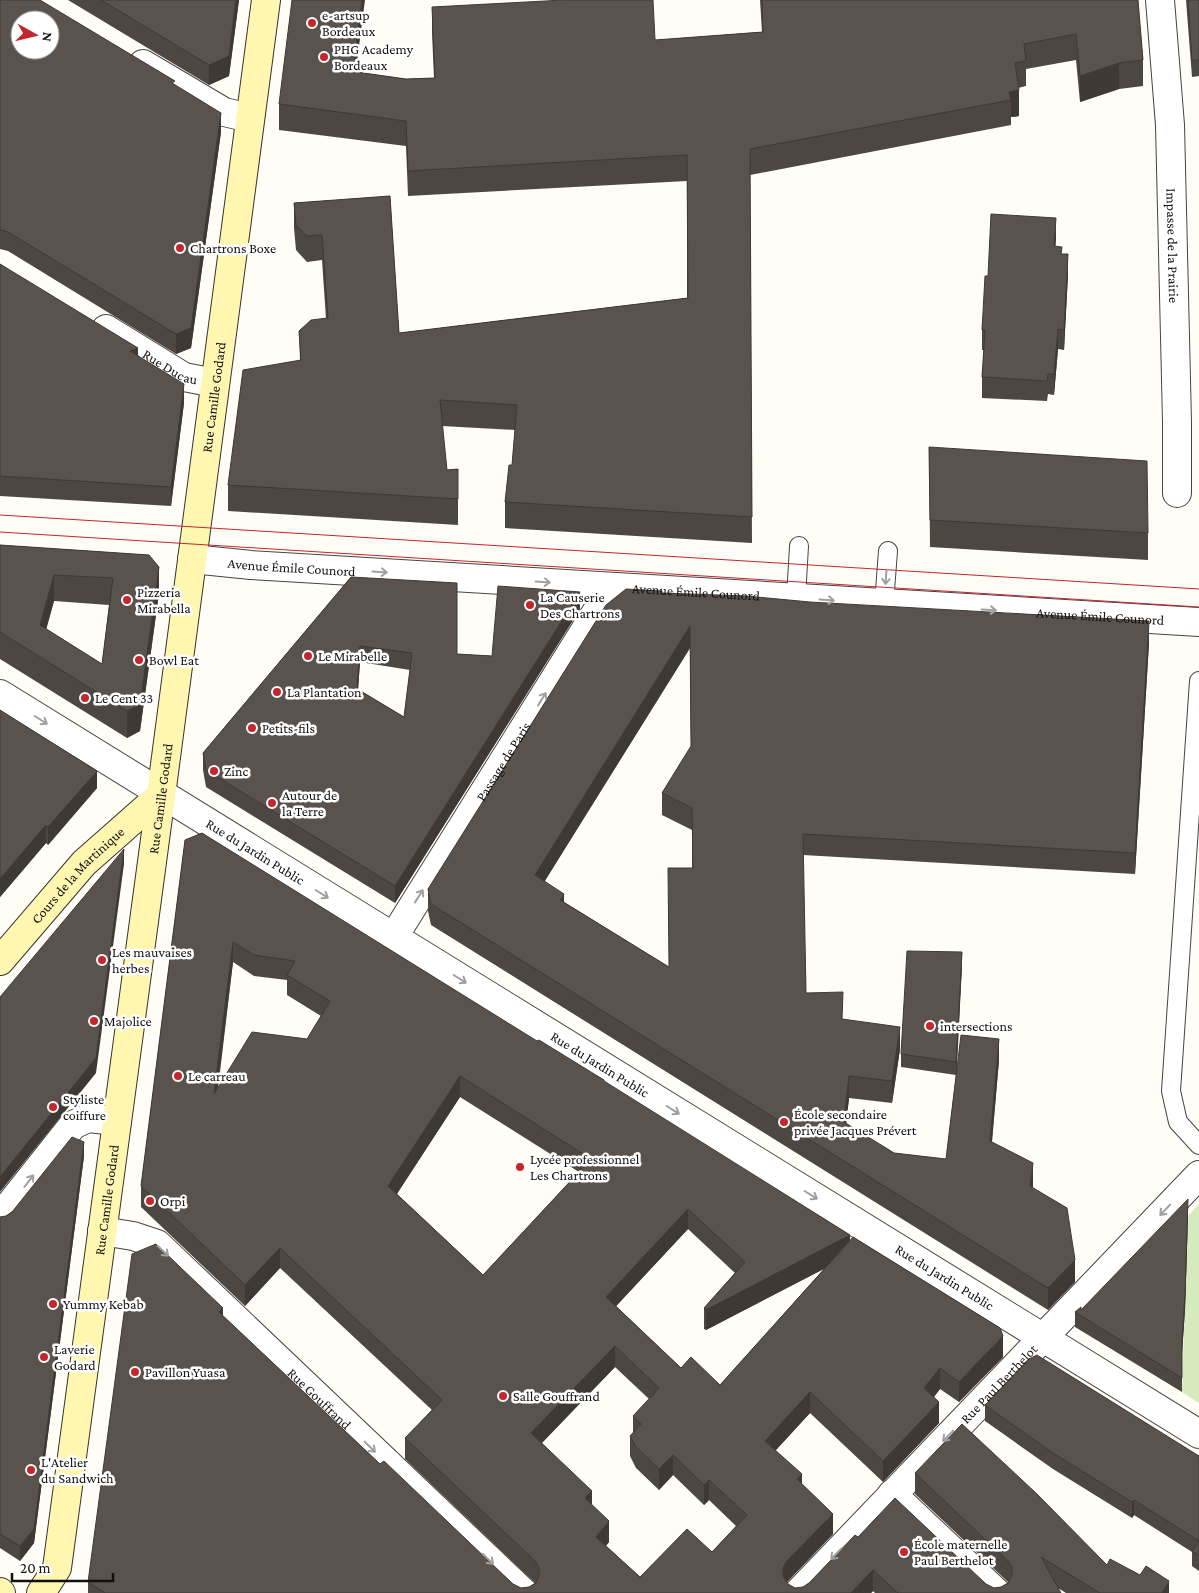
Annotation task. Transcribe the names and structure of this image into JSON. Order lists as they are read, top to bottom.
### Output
{
  "streets": {
    "street": [
      "Impasse de la Prairie",
      "Rue Ducau",
      "Rue Camille Godard",
      "Avenue Émile Counord",
      "Passage de Paris",
      "Rue du Jardin Public",
      "Cours de la Martinique",
      "Rue Paul Berthelot",
      "Rue Gouffrand"
    ]
  },
  "crossings": [
    ["Rue Ducau", "Rue Camille Godard"],
    ["Rue Camille Godard", "Avenue Émile Counord"],
    ["Rue Camille Godard", "Rue du Jardin Public"],
    ["Rue Camille Godard", "Cours de la Martinique"],
    ["Rue Camille Godard", "Rue Gouffrand"],
    ["Avenue Émile Counord", "Passage de Paris"],
    ["Passage de Paris", "Rue du Jardin Public"],
    ["Rue du Jardin Public", "Cours de la Martinique"],
    ["Rue du Jardin Public", "Rue Paul Berthelot"]
  ],
  "one_way": [
    "Avenue Émile Counord",
    "Passage de Paris",
    "Rue du Jardin Public",
    "Rue Paul Berthelot",
    "Rue Gouffrand"
  ],
  "places": [
    "e-artsup Bordeaux",
    "PHG Academy Bordeaux",
    "Chartrons Boxe",
    "Pizzeria Mirabella",
    "La Causerie Des Chartrons",
    "Le Mirabelle",
    "Bowl Eat",
    "La Plantation",
    "Le Cent 33",
    "Petits-fils",
    "Zinc",
    "Autour de la Terre",
    "Les mauvaises herbes",
    "Majolice",
    "intersections",
    "Le carreau",
    "Styliste coiffure",
    "École secondaire privée Jacques Prévert",
    "Lycée professionnel Les Chartrons",
    "Orpi",
    "Yummy Kebab",
    "Laverie Godard",
    "Pavillon Yuasa",
    "Salle Gouffrand",
    "L'Atelier du Sandwich",
    "École maternelle Paul Berthelot"
  ],
  "scale_bar": "20 m",
  "north": "right"
}
